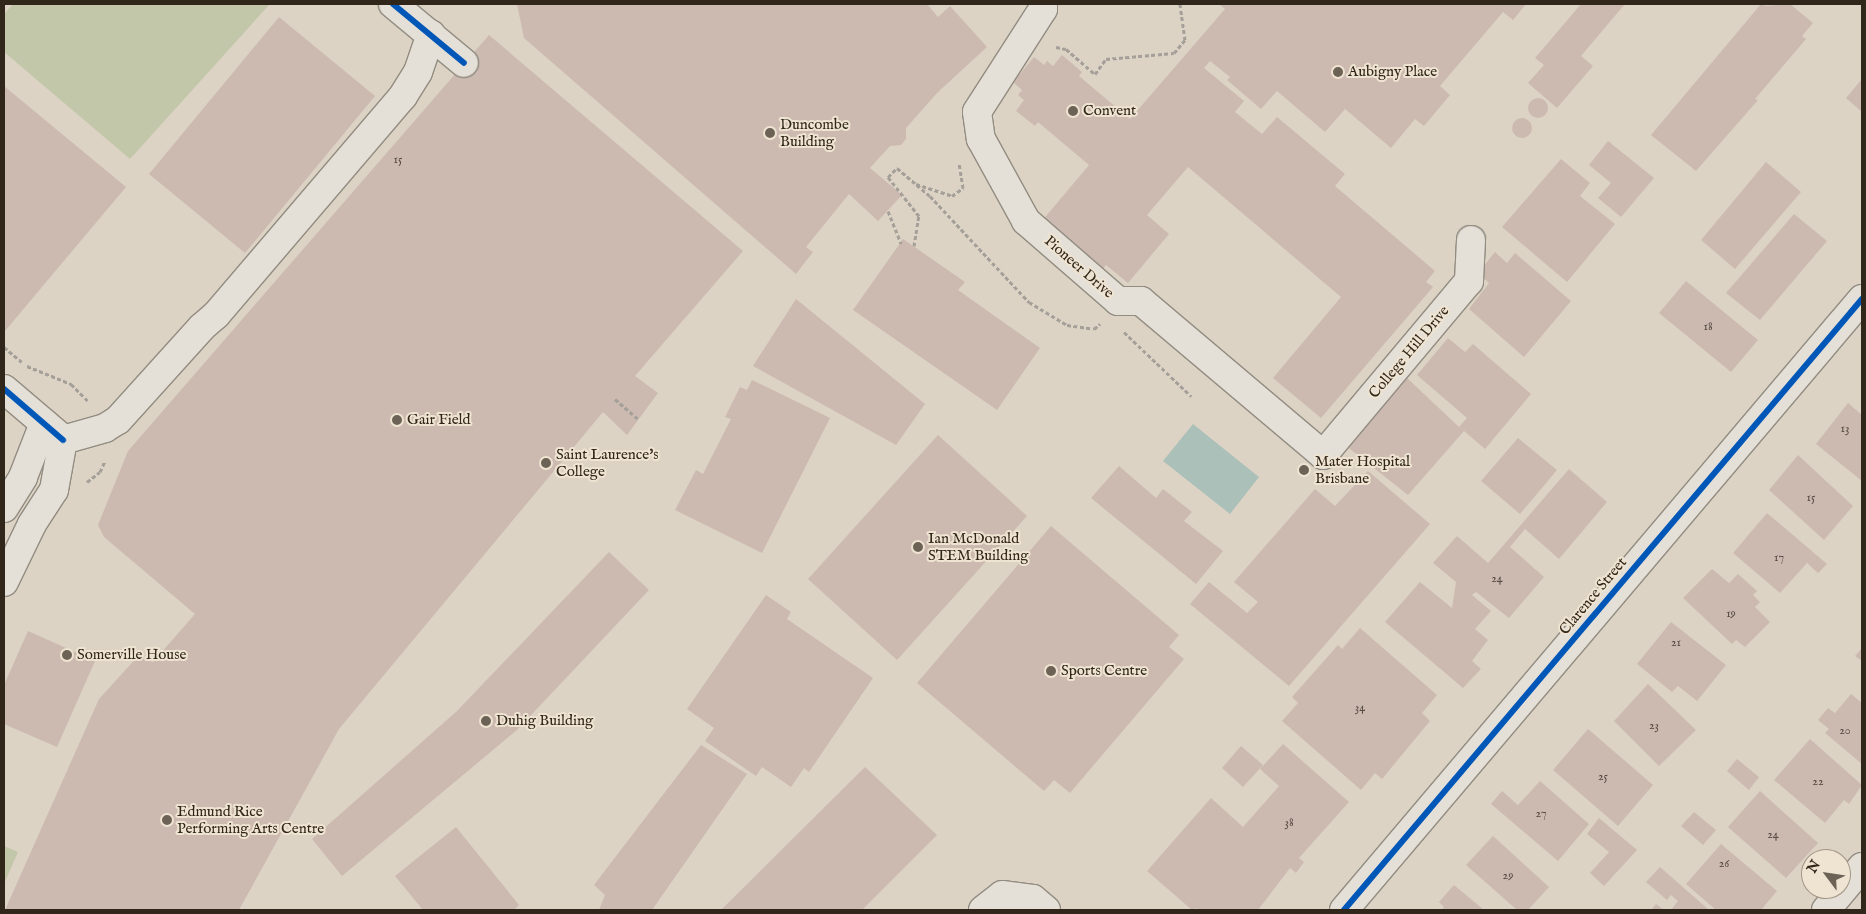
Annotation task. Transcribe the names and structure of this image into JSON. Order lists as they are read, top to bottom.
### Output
{
  "streets": {
    "street": ["Pioneer Drive", "College Hill Drive", "Clarence Street"]
  },
  "crossings": [
    ["Pioneer Drive", "College Hill Drive"]
  ],
  "places": [
    "Aubigny Place",
    "Convent",
    "Duncombe Building",
    "Gair Field",
    "Saint Laurence's College",
    "Mater Hospital Brisbane",
    "Ian McDonald STEM Building",
    "Somerville House",
    "Sports Centre",
    "Duhig Building",
    "Edmund Rice Performing Arts Centre"
  ],
  "house_numbers": [
    "15",
    "18",
    "13",
    "15",
    "17",
    "24",
    "19",
    "21",
    "34",
    "23",
    "20",
    "25",
    "22",
    "27",
    "38",
    "24",
    "26",
    "29"
  ],
  "north": "top left"
}
